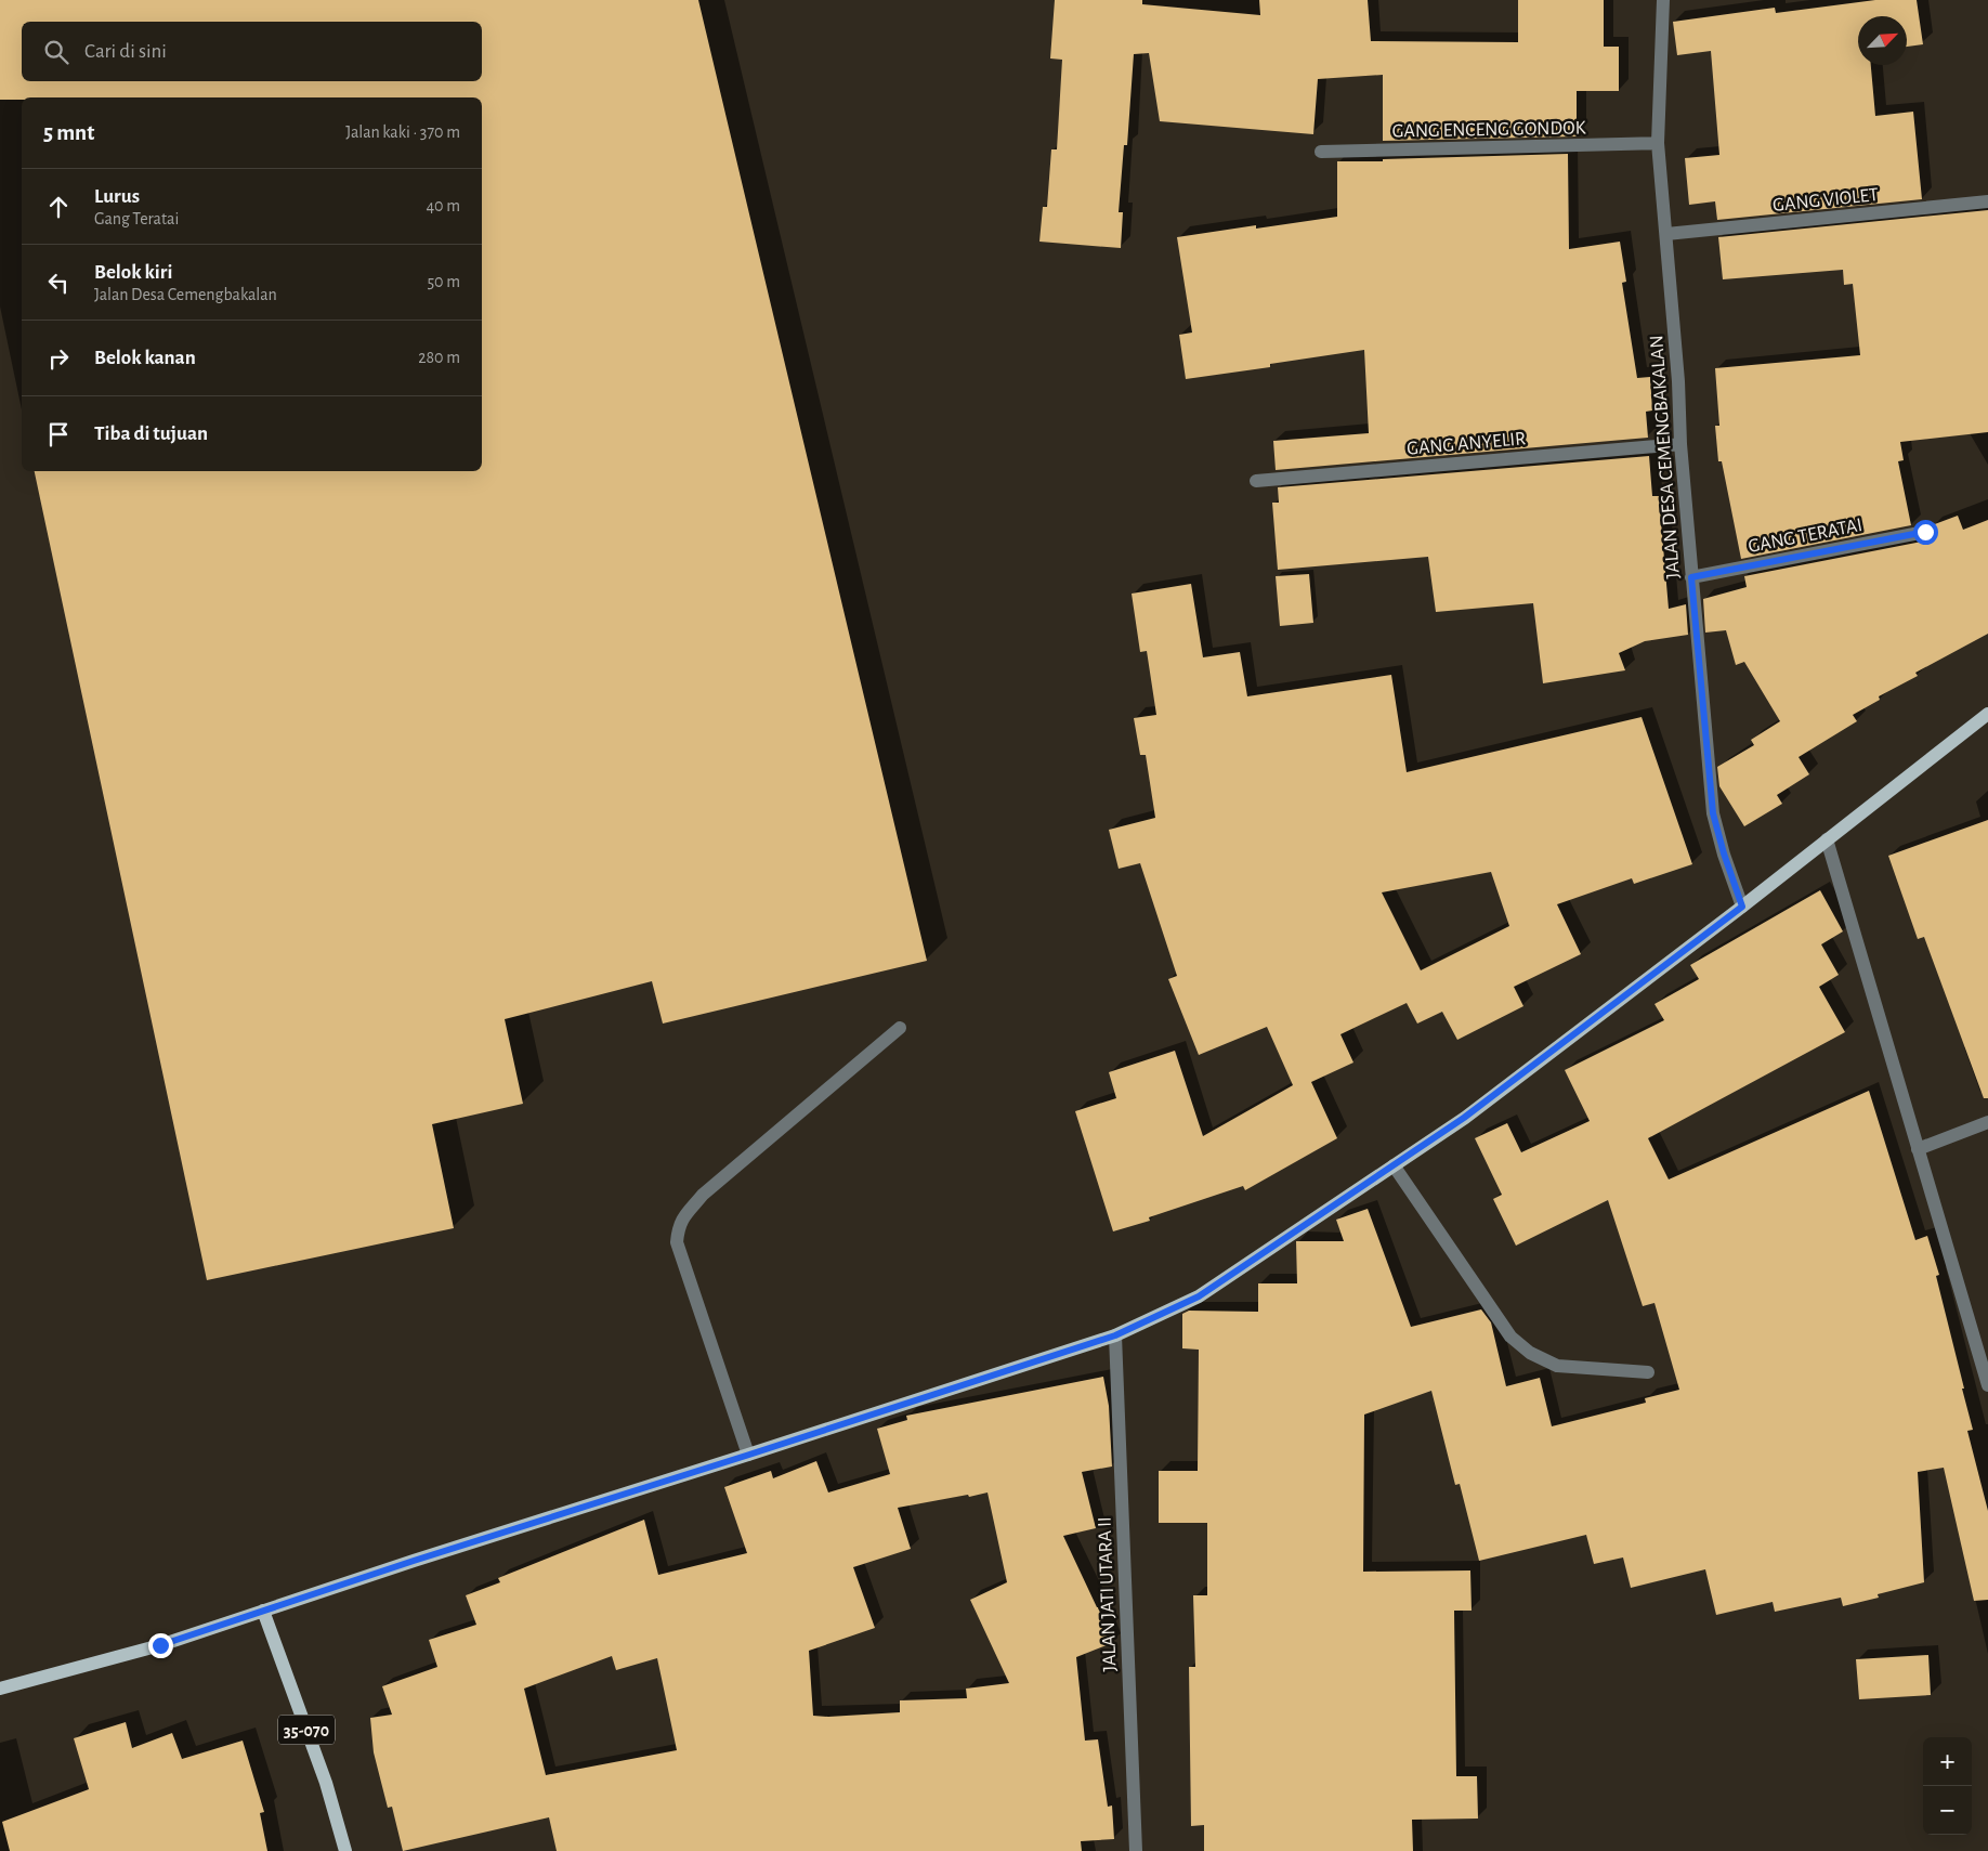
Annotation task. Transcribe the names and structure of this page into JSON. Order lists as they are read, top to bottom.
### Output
{
  "streets": {
    "main road": ["35-070"],
    "street": [
      "GANG ENCENG GONDOK",
      "GANG VIOLET",
      "GANG ANYELIR",
      "JALAN DESA CEMENGBAKALAN",
      "GANG TERATAI",
      "JALAN JATI UTARA II"
    ]
  },
  "crossings": [
    ["GANG ENCENG GONDOK", "JALAN DESA CEMENGBAKALAN"],
    ["GANG VIOLET", "JALAN DESA CEMENGBAKALAN"],
    ["GANG ANYELIR", "JALAN DESA CEMENGBAKALAN"],
    ["JALAN DESA CEMENGBAKALAN", "GANG TERATAI"]
  ],
  "north": "top right",
  "page": {
    "search": "Cari di sini",
    "heading": ["5 mnt", "Jalan kaki · 370 m"],
    "list": [
      ["Lurus", "Gang Teratai", "40 m"],
      ["Belok kiri", "Jalan Desa Cemengbakalan", "50 m"],
      ["Belok kanan", "280 m"],
      "Tiba di tujuan"
    ],
    "map_buttons": ["+", "−"]
  }
}
